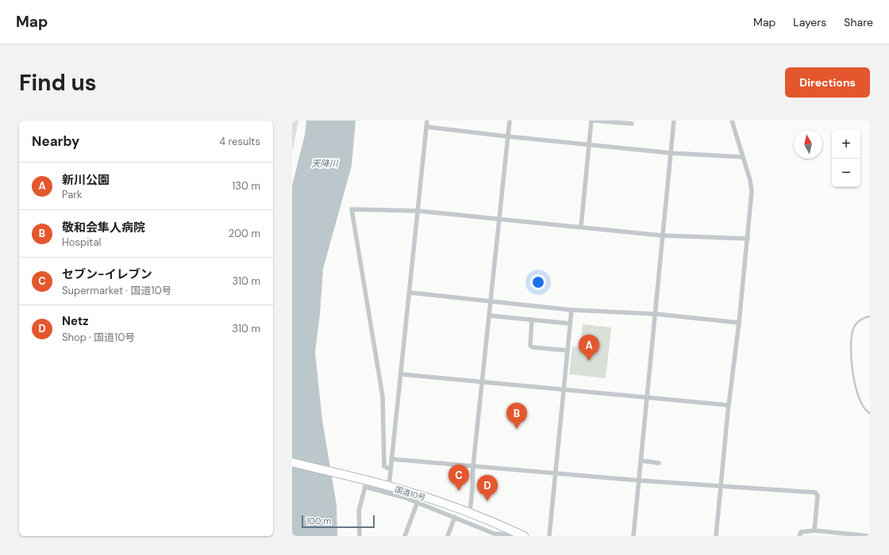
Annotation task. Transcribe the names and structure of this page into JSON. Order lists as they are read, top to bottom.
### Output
{
  "streets": {
    "highway": ["国道10号"]
  },
  "water": ["天降川"],
  "scale_bar": "100 m",
  "north": "top",
  "page": {
    "header": "Map",
    "nav": ["Map", "Layers", "Share"],
    "buttons": "Directions",
    "title": "Find us",
    "heading": ["Nearby", "4 results"],
    "map_buttons": ["+", "−"],
    "list": [
      {
        "mark": "A",
        "name": "新川公園",
        "note": "Park",
        "value": "130 m"
      },
      {
        "mark": "B",
        "name": "敬和会隼人病院",
        "note": "Hospital",
        "value": "200 m"
      },
      {
        "mark": "C",
        "name": "セブン-イレブン",
        "note": "Supermarket · 国道10号",
        "value": "310 m"
      },
      {
        "mark": "D",
        "name": "Netz",
        "note": "Shop · 国道10号",
        "value": "310 m"
      }
    ],
    "pins": [
      "A",
      "B",
      "C",
      "D"
    ],
    "scale": "100 m"
  }
}
